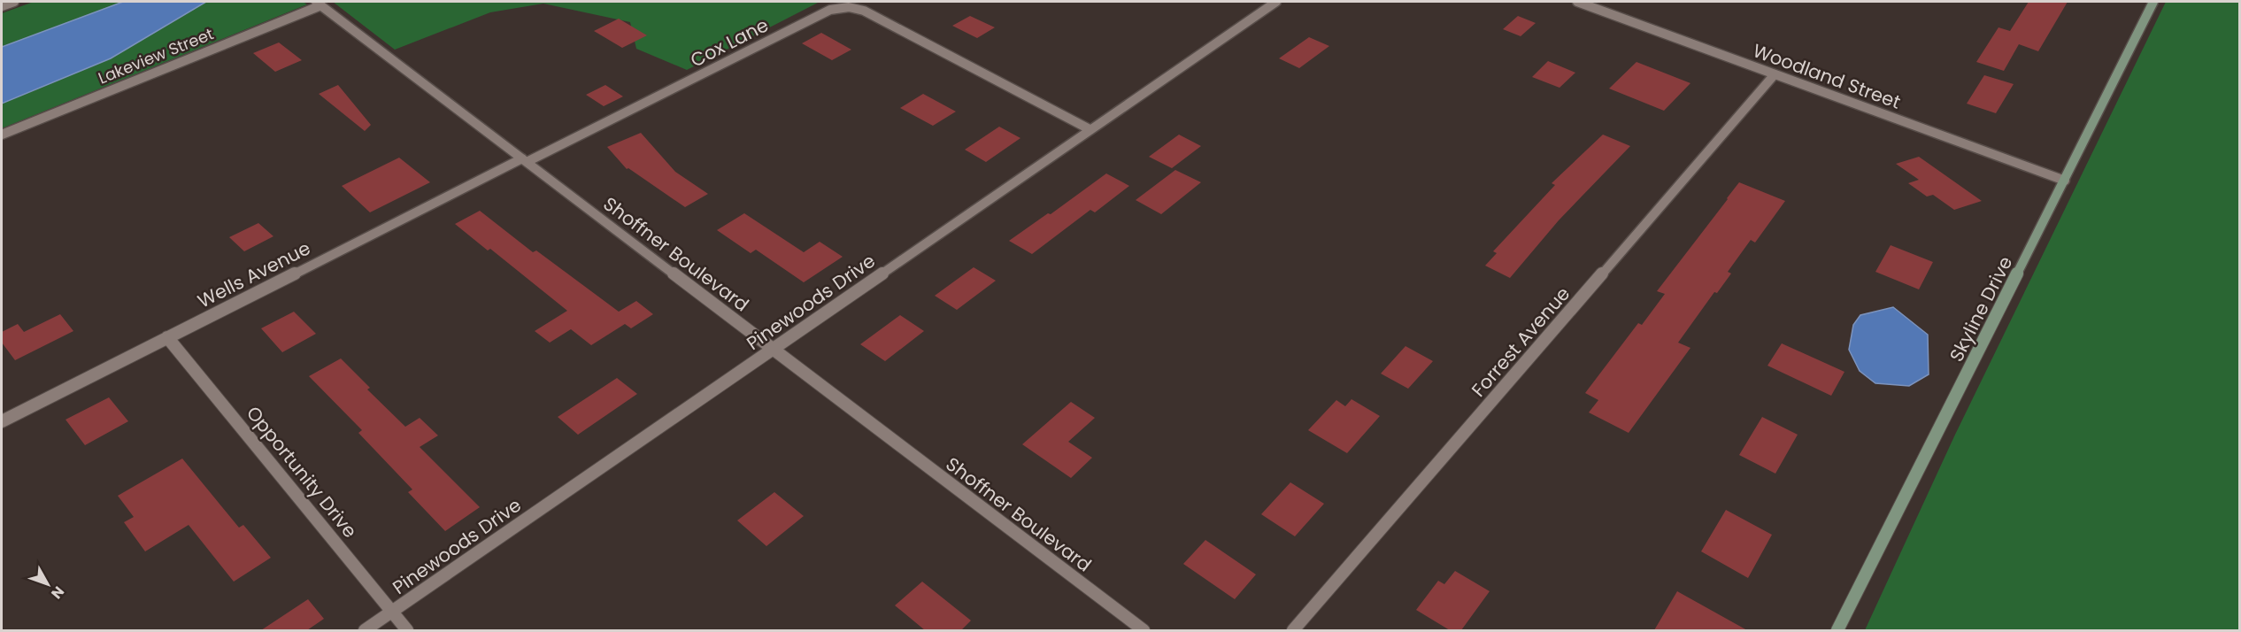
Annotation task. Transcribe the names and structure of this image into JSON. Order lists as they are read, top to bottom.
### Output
{
  "streets": {
    "street": [
      "Cox Lane",
      "Lakeview Street",
      "Woodland Street",
      "Shoffner Boulevard",
      "Wells Avenue",
      "Pinewoods Drive",
      "Skyline Drive",
      "Forrest Avenue",
      "Opportunity Drive"
    ]
  },
  "crossings": [
    ["Cox Lane", "Shoffner Boulevard"],
    ["Cox Lane", "Wells Avenue"],
    ["Cox Lane", "Pinewoods Drive"],
    ["Lakeview Street", "Shoffner Boulevard"],
    ["Woodland Street", "Skyline Drive"],
    ["Woodland Street", "Forrest Avenue"],
    ["Shoffner Boulevard", "Wells Avenue"],
    ["Shoffner Boulevard", "Pinewoods Drive"],
    ["Wells Avenue", "Opportunity Drive"],
    ["Pinewoods Drive", "Opportunity Drive"]
  ],
  "north": "bottom right"
}
